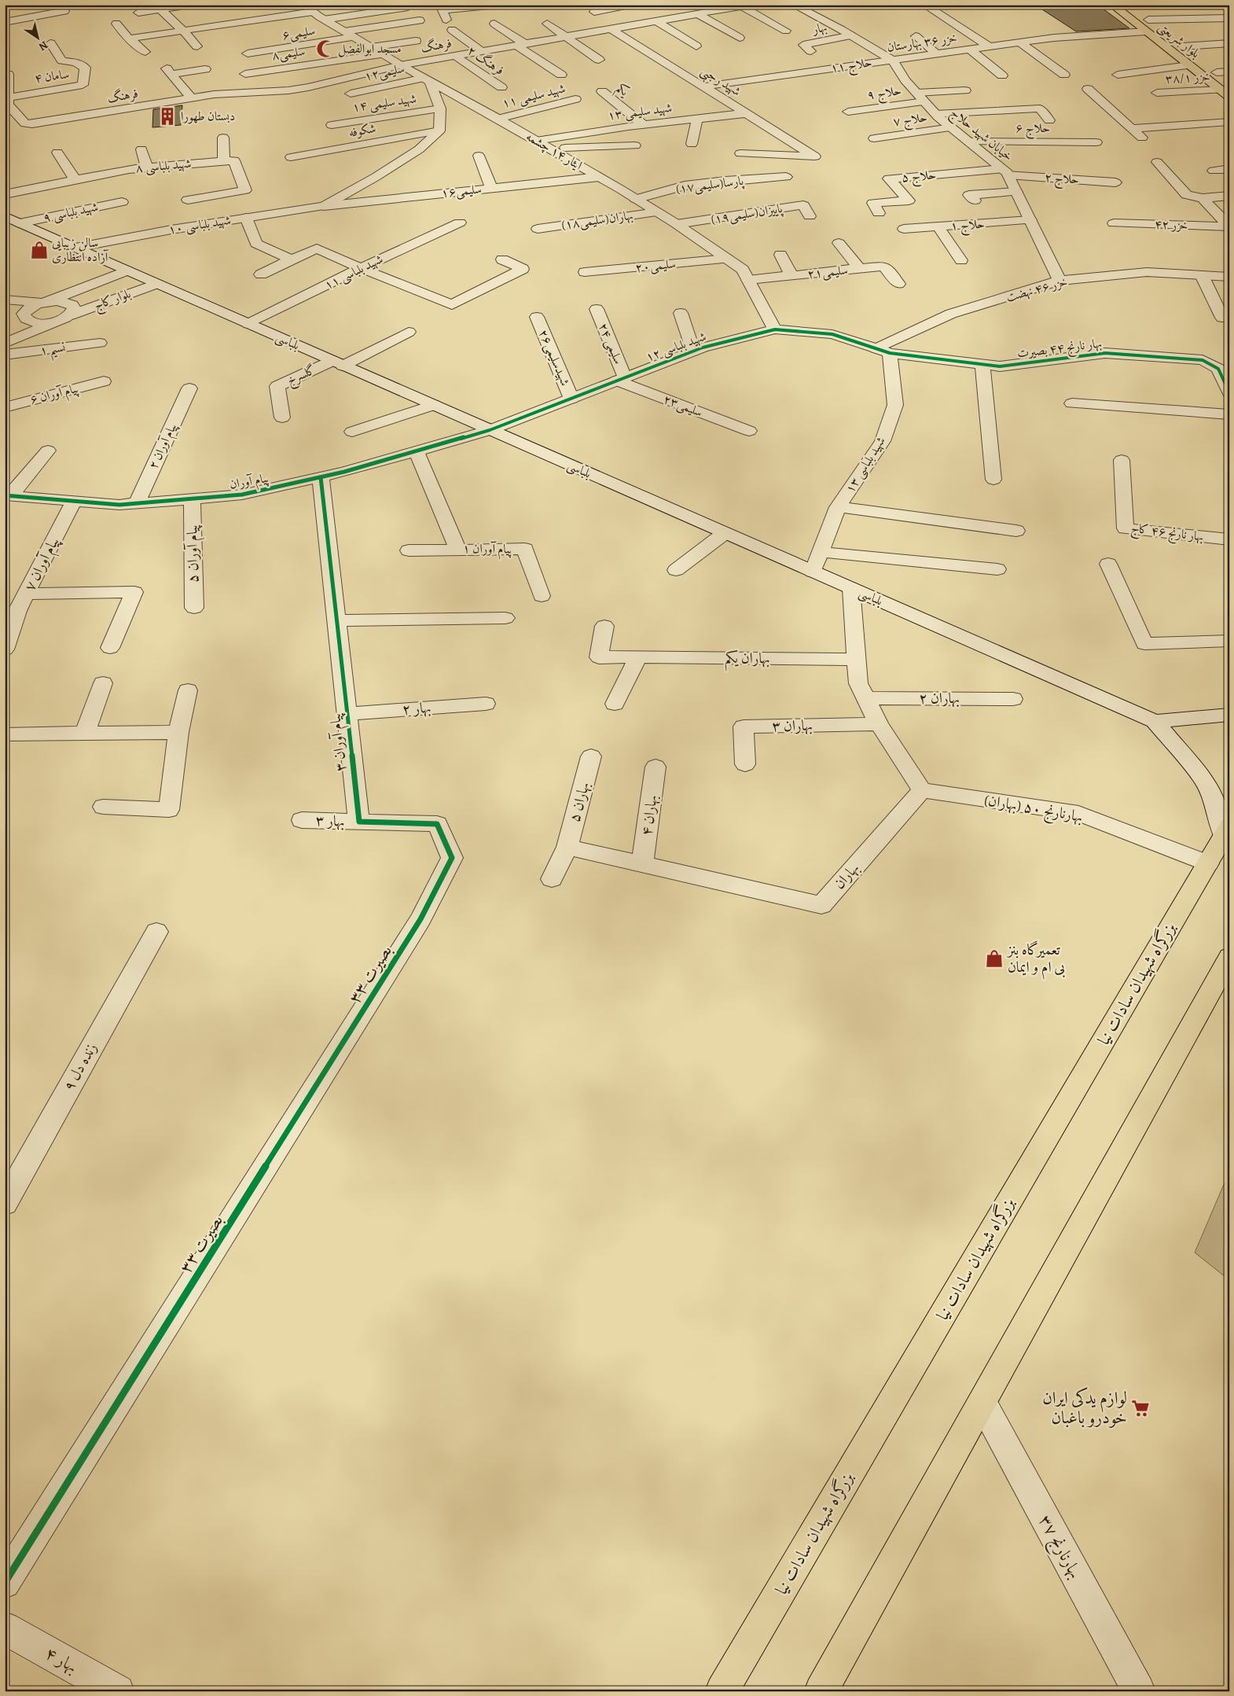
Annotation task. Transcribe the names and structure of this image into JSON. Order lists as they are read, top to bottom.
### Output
{
  "streets": {
    "main road": ["بلوار شریعتی", "بزرگراه شهیدان سادات نیا"],
    "street": [
      "بهار",
      "سلیمی۶",
      "خزر ۳۶ بهارستان",
      "فرهنگ",
      "سلیمی۸",
      "فرهنگ ۲",
      "حلاج ۱۱",
      "سلیمی۱۲",
      "سامان ۴",
      "خزر ۳۸/۱",
      "شهید رجبی",
      "یکم",
      "حلاج ۹",
      "شهید سلیمی ۱۱",
      "شهید سلیمی ۱۴",
      "شهید سلیمی ۱۳",
      "حلاج ۷",
      "حلاج ۶",
      "شکوفه",
      "خیابان شهید حلاج",
      "ایثار ۱۴ چشمه",
      "شهید بلباسی ۸",
      "حلاج ۵",
      "حلاج ۲",
      "پارسا(سلیمی۱۷)",
      "سلیمی۱۶",
      "شهید بلباسی ۹",
      "پاییزان(سلیمی۱۹)",
      "بهاران(سلیمی۱۸)",
      "شهید بلباسی ١٠",
      "حلاج ۱",
      "خزر ۴۲",
      "سلیمی۲۰",
      "شهید بلباسی ١١",
      "سلیمی۲۱",
      "خزر ۴۶ نهضت",
      "بلوار کاج",
      "بلباسی",
      "سلیمی ۲۴",
      "شهید بلباسی ١٢",
      "بهار نارنج ۴۴ بصیرت",
      "نسیم ۱",
      "شهیدسلیمی۲۶",
      "گلسرخ",
      "پیام آوران ۶",
      "سلیمی۲۳",
      "پیام آوران ۲",
      "شهید بلباسی ١٣",
      "پیام آوران",
      "بهار نارنج ۴۶ کاج",
      "پیام آوران ۱",
      "پیام آوران ۵",
      "پیام آوران ۷",
      "بهاران یکم",
      "بهاران ۲",
      "بهار ۲",
      "بهاران ۳",
      "پیام آوران ۳",
      "بهاران ۵",
      "بهارنارنج ۵۰ (بهاران)",
      "بهاران ۴",
      "بهار ۳",
      "بهاران",
      "بصیرت ۳۳",
      "زنده دل ۹",
      "بهارنارنج ۳۷",
      "بهار ۴"
    ]
  },
  "crossings": [
    ["سلیمی۶", "ایثار ۱۴ چشمه"],
    ["بلوار شریعتی", "خزر ۳۶ بهارستان"],
    ["بلوار شریعتی", "خزر ۳۸/۱"],
    ["خزر ۳۶ بهارستان", "شهید رجبی"],
    ["خزر ۳۶ بهارستان", "خیابان شهید حلاج"],
    ["فرهنگ", "فرهنگ ۲"],
    ["فرهنگ", "سامان ۴"],
    ["فرهنگ", "شهید رجبی"],
    ["فرهنگ", "ایثار ۱۴ چشمه"],
    ["سلیمی۸", "ایثار ۱۴ چشمه"],
    ["حلاج ۱۱", "خیابان شهید حلاج"],
    ["سلیمی۱۲", "ایثار ۱۴ چشمه"],
    ["شهید رجبی", "شهید سلیمی ۱۳"],
    ["یکم", "شهید سلیمی ۱۳"],
    ["حلاج ۹", "خیابان شهید حلاج"],
    ["شهید سلیمی ۱۱", "ایثار ۱۴ چشمه"],
    ["شهید سلیمی ۱۳", "ایثار ۱۴ چشمه"],
    ["حلاج ۷", "خیابان شهید حلاج"],
    ["حلاج ۶", "خیابان شهید حلاج"],
    ["خیابان شهید حلاج", "حلاج ۵"],
    ["خیابان شهید حلاج", "حلاج ۲"],
    ["خیابان شهید حلاج", "حلاج ۱"],
    ["خیابان شهید حلاج", "خزر ۴۶ نهضت"],
    ["ایثار ۱۴ چشمه", "پارسا(سلیمی۱۷)"],
    ["ایثار ۱۴ چشمه", "سلیمی۱۶"],
    ["ایثار ۱۴ چشمه", "پاییزان(سلیمی۱۹)"],
    ["ایثار ۱۴ چشمه", "بهاران(سلیمی۱۸)"],
    ["ایثار ۱۴ چشمه", "سلیمی۲۰"],
    ["ایثار ۱۴ چشمه", "سلیمی۲۱"],
    ["ایثار ۱۴ چشمه", "شهید بلباسی ١٢"],
    ["حلاج ۵", "حلاج ۲"],
    ["سلیمی۱۶", "شهید بلباسی ١٠"],
    ["شهید بلباسی ۹", "بلباسی"],
    ["شهید بلباسی ١٠", "بلباسی"],
    ["شهید بلباسی ١١", "بلباسی"],
    ["خزر ۴۶ نهضت", "شهید بلباسی ١٢"],
    ["خزر ۴۶ نهضت", "بهار نارنج ۴۴ بصیرت"],
    ["خزر ۴۶ نهضت", "شهید بلباسی ١٣"],
    ["بلوار کاج", "بلباسی"],
    ["بلباسی", "شهید بلباسی ١٢"],
    ["بلباسی", "گلسرخ"],
    ["بلباسی", "شهید بلباسی ١٣"],
    ["بلباسی", "پیام آوران"],
    ["سلیمی ۲۴", "شهید بلباسی ١٢"],
    ["سلیمی ۲۴", "سلیمی۲۳"],
    ["شهید بلباسی ١٢", "بهار نارنج ۴۴ بصیرت"],
    ["شهید بلباسی ١٢", "شهیدسلیمی۲۶"],
    ["شهید بلباسی ١٢", "سلیمی۲۳"],
    ["شهید بلباسی ١٢", "شهید بلباسی ١٣"],
    ["شهید بلباسی ١٢", "پیام آوران"],
    ["بهار نارنج ۴۴ بصیرت", "شهید بلباسی ١٣"],
    ["پیام آوران ۲", "پیام آوران"],
    ["پیام آوران", "پیام آوران ۱"],
    ["پیام آوران", "پیام آوران ۵"],
    ["پیام آوران", "پیام آوران ۷"],
    ["پیام آوران", "پیام آوران ۳"],
    ["بهار ۲", "پیام آوران ۳"],
    ["پیام آوران ۳", "بهار ۳"],
    ["پیام آوران ۳", "بصیرت ۳۳"],
    ["بهاران ۵", "بهاران"],
    ["بهارنارنج ۵۰ (بهاران)", "بهاران"],
    ["بهارنارنج ۵۰ (بهاران)", "بزرگراه شهیدان سادات نیا"],
    ["بهاران ۴", "بهاران"],
    ["بهار ۳", "بصیرت ۳۳"]
  ],
  "places": {
    "mosque": ["مسجد ابوالفضل"],
    "building": ["دبستان طهورا"],
    "shop": ["سالن زیبایی آزاده انتظاری", "تعمیرگاه بنز بی ام و ایمان"],
    "supermarket": ["لوازم یدکی ایران خودرو باغبان"]
  },
  "north": "bottom right"
}
